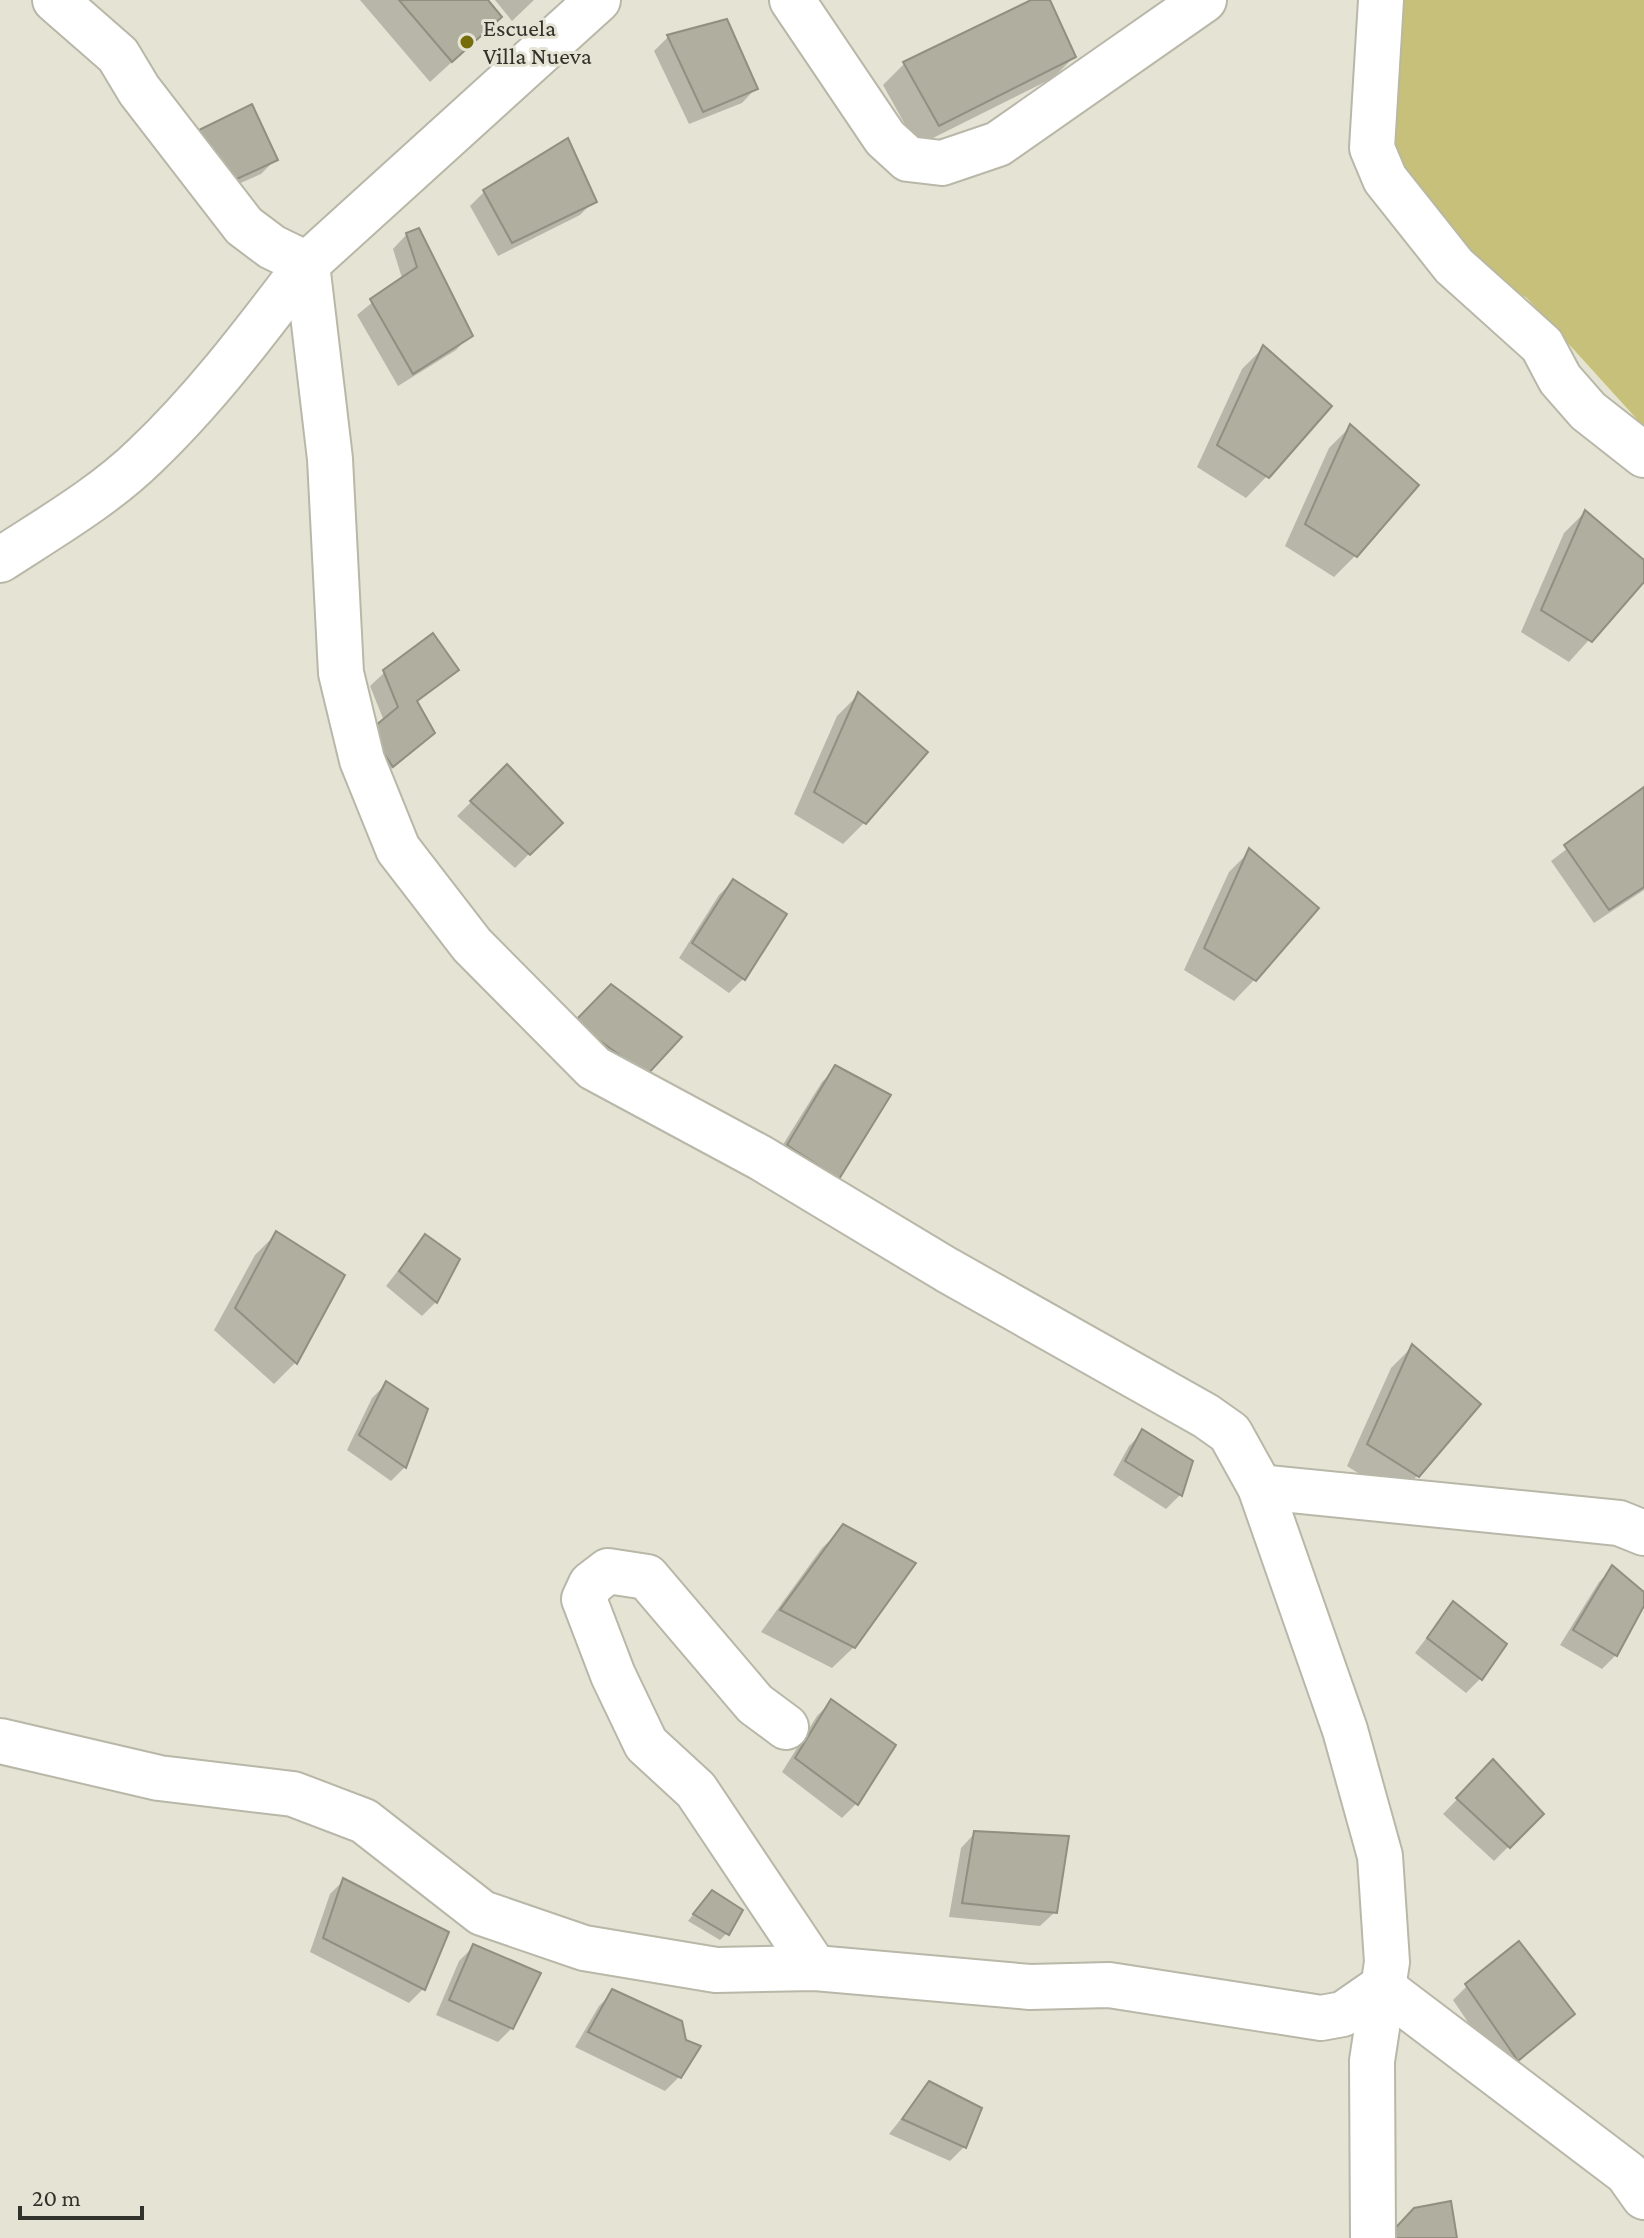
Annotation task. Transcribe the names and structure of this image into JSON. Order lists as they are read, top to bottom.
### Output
{
  "places": ["Escuela Villa Nueva"],
  "scale_bar": "20 m"
}
